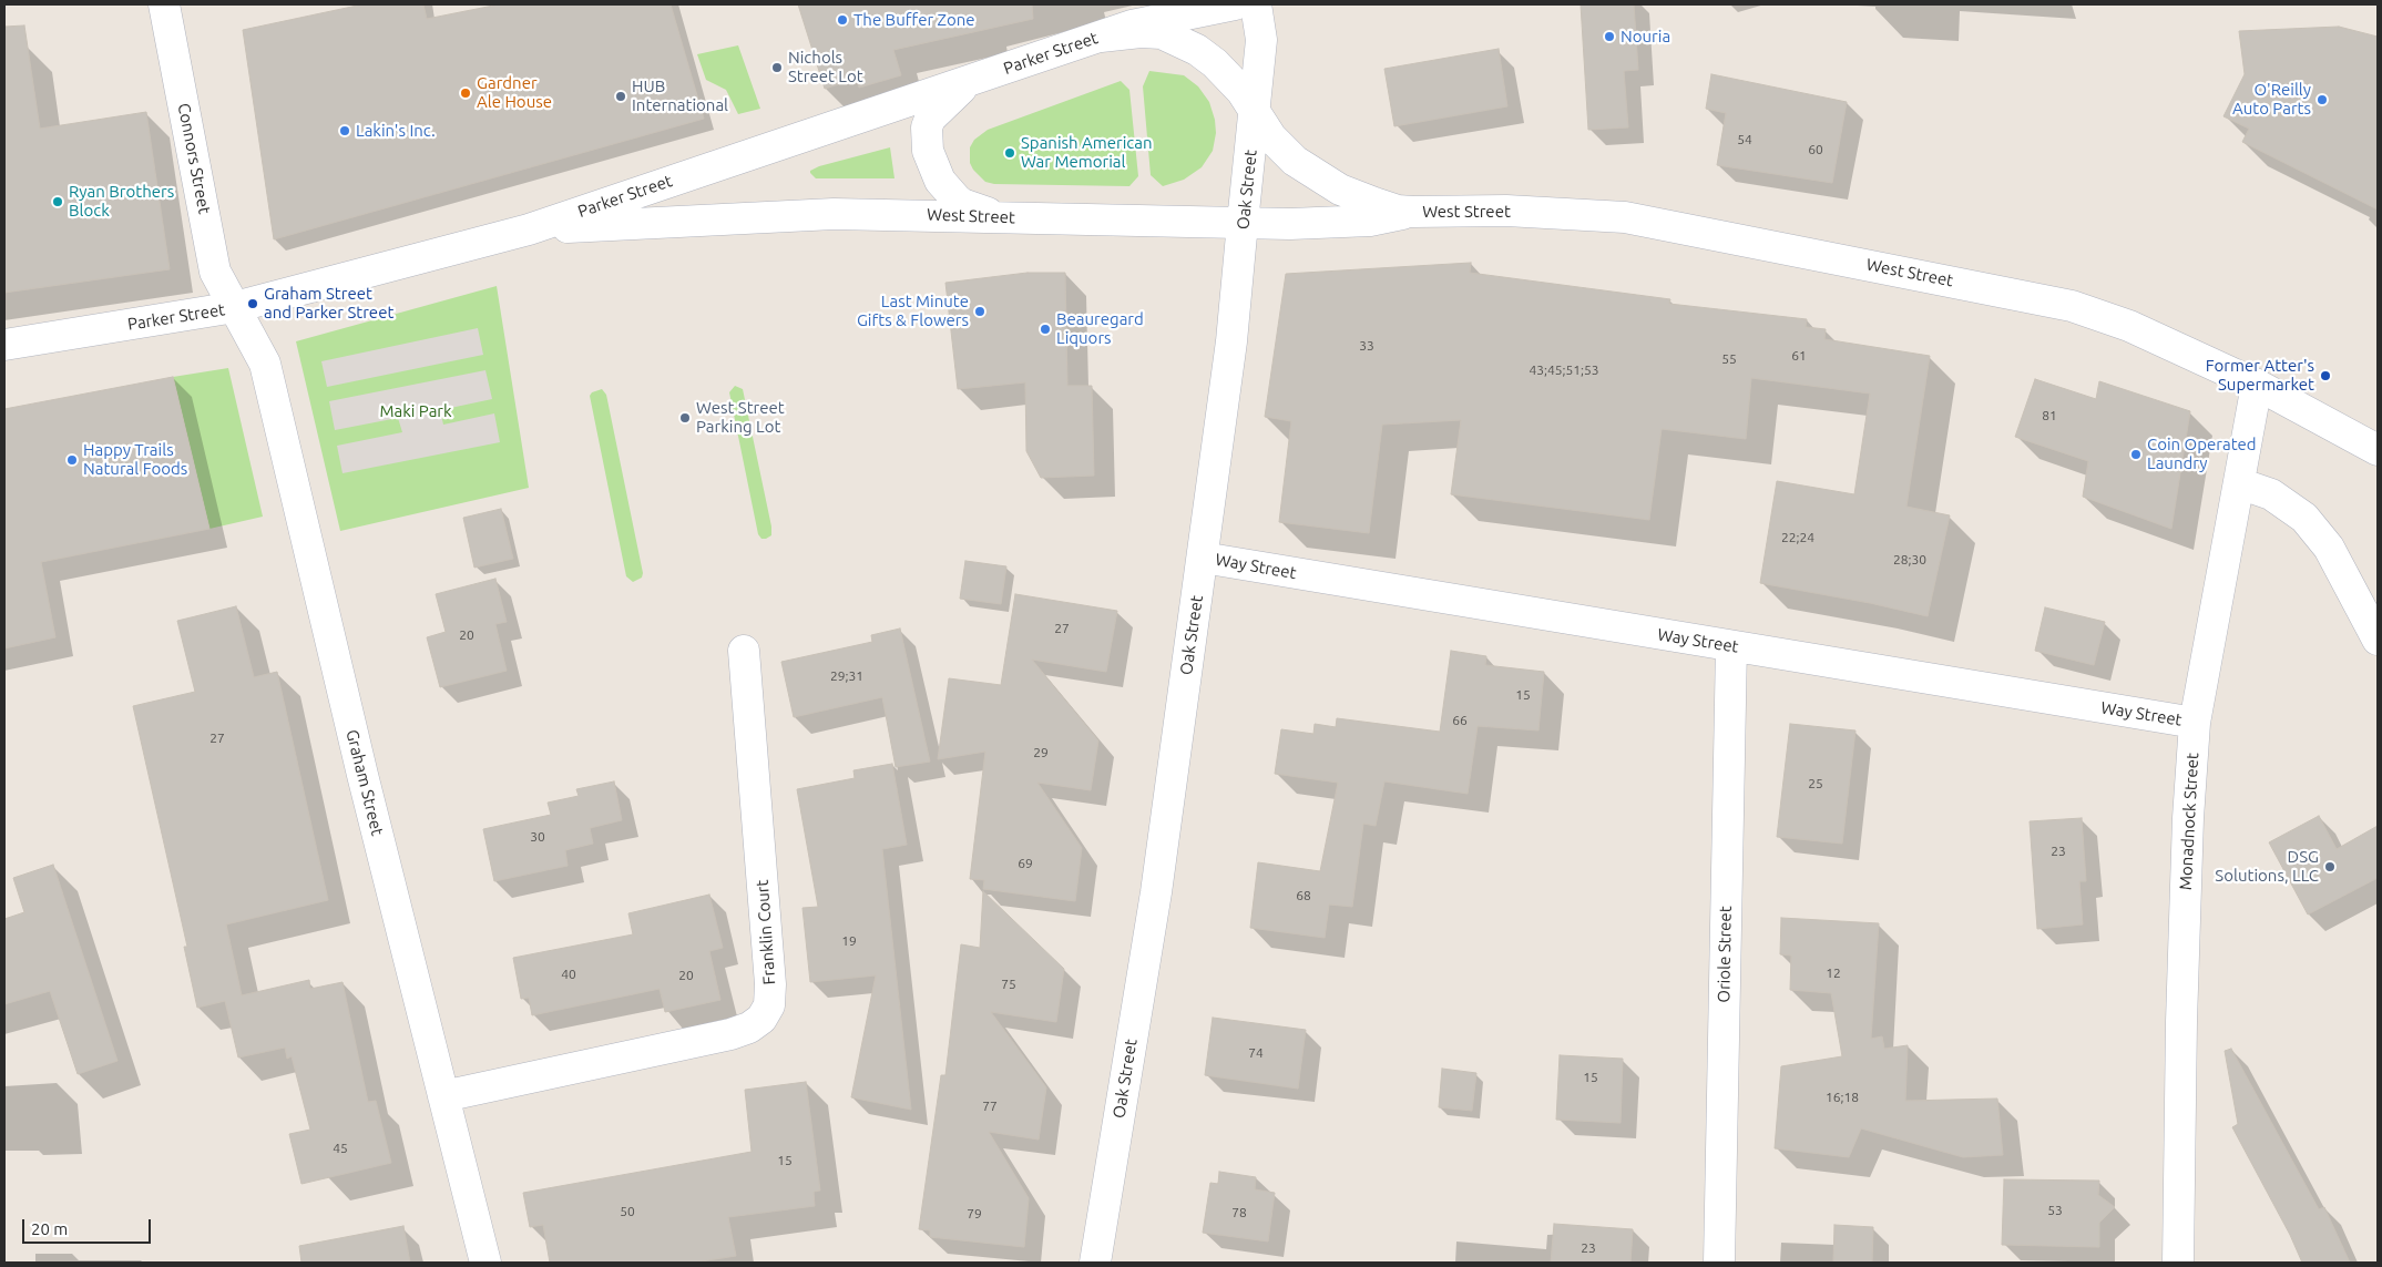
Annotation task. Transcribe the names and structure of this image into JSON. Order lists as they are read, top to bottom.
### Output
{
  "streets": {
    "street": [
      "Parker Street",
      "Connors Street",
      "Oak Street",
      "West Street",
      "Way Street",
      "Graham Street",
      "Monadnock Street",
      "Franklin Court",
      "Oriole Street"
    ]
  },
  "crossings": [
    ["Parker Street", "Connors Street"],
    ["Parker Street", "West Street"],
    ["Parker Street", "Graham Street"],
    ["Connors Street", "Graham Street"],
    ["Oak Street", "West Street"],
    ["Oak Street", "Way Street"],
    ["West Street", "Monadnock Street"],
    ["Way Street", "Monadnock Street"],
    ["Way Street", "Oriole Street"],
    ["Graham Street", "Franklin Court"]
  ],
  "parks": ["Maki Park"],
  "places": [
    "The Buffer Zone",
    "Nouria",
    "Nichols Street Lot",
    "Gardner Ale House",
    "HUB International",
    "O'Reilly Auto Parts",
    "Lakin's Inc.",
    "Spanish American War Memorial",
    "Ryan Brothers Block",
    "Graham Street and Parker Street",
    "Last Minute Gifts & Flowers",
    "Beauregard Liquors",
    "Former Atter's Supermarket",
    "West Street Parking Lot",
    "Coin Operated Laundry",
    "Happy Trails Natural Foods",
    "DSG Solutions, LLC"
  ],
  "house_numbers": [
    "54",
    "60",
    "33",
    "61",
    "55",
    "43;45;51;53",
    "81",
    "22;24",
    "28;30",
    "27",
    "20",
    "29;31",
    "15",
    "66",
    "27",
    "29",
    "25",
    "30",
    "23",
    "69",
    "68",
    "19",
    "12",
    "40",
    "20",
    "75",
    "74",
    "15",
    "16;18",
    "77",
    "45",
    "15",
    "53",
    "50",
    "78",
    "79",
    "23"
  ],
  "scale_bar": "20 m"
}
